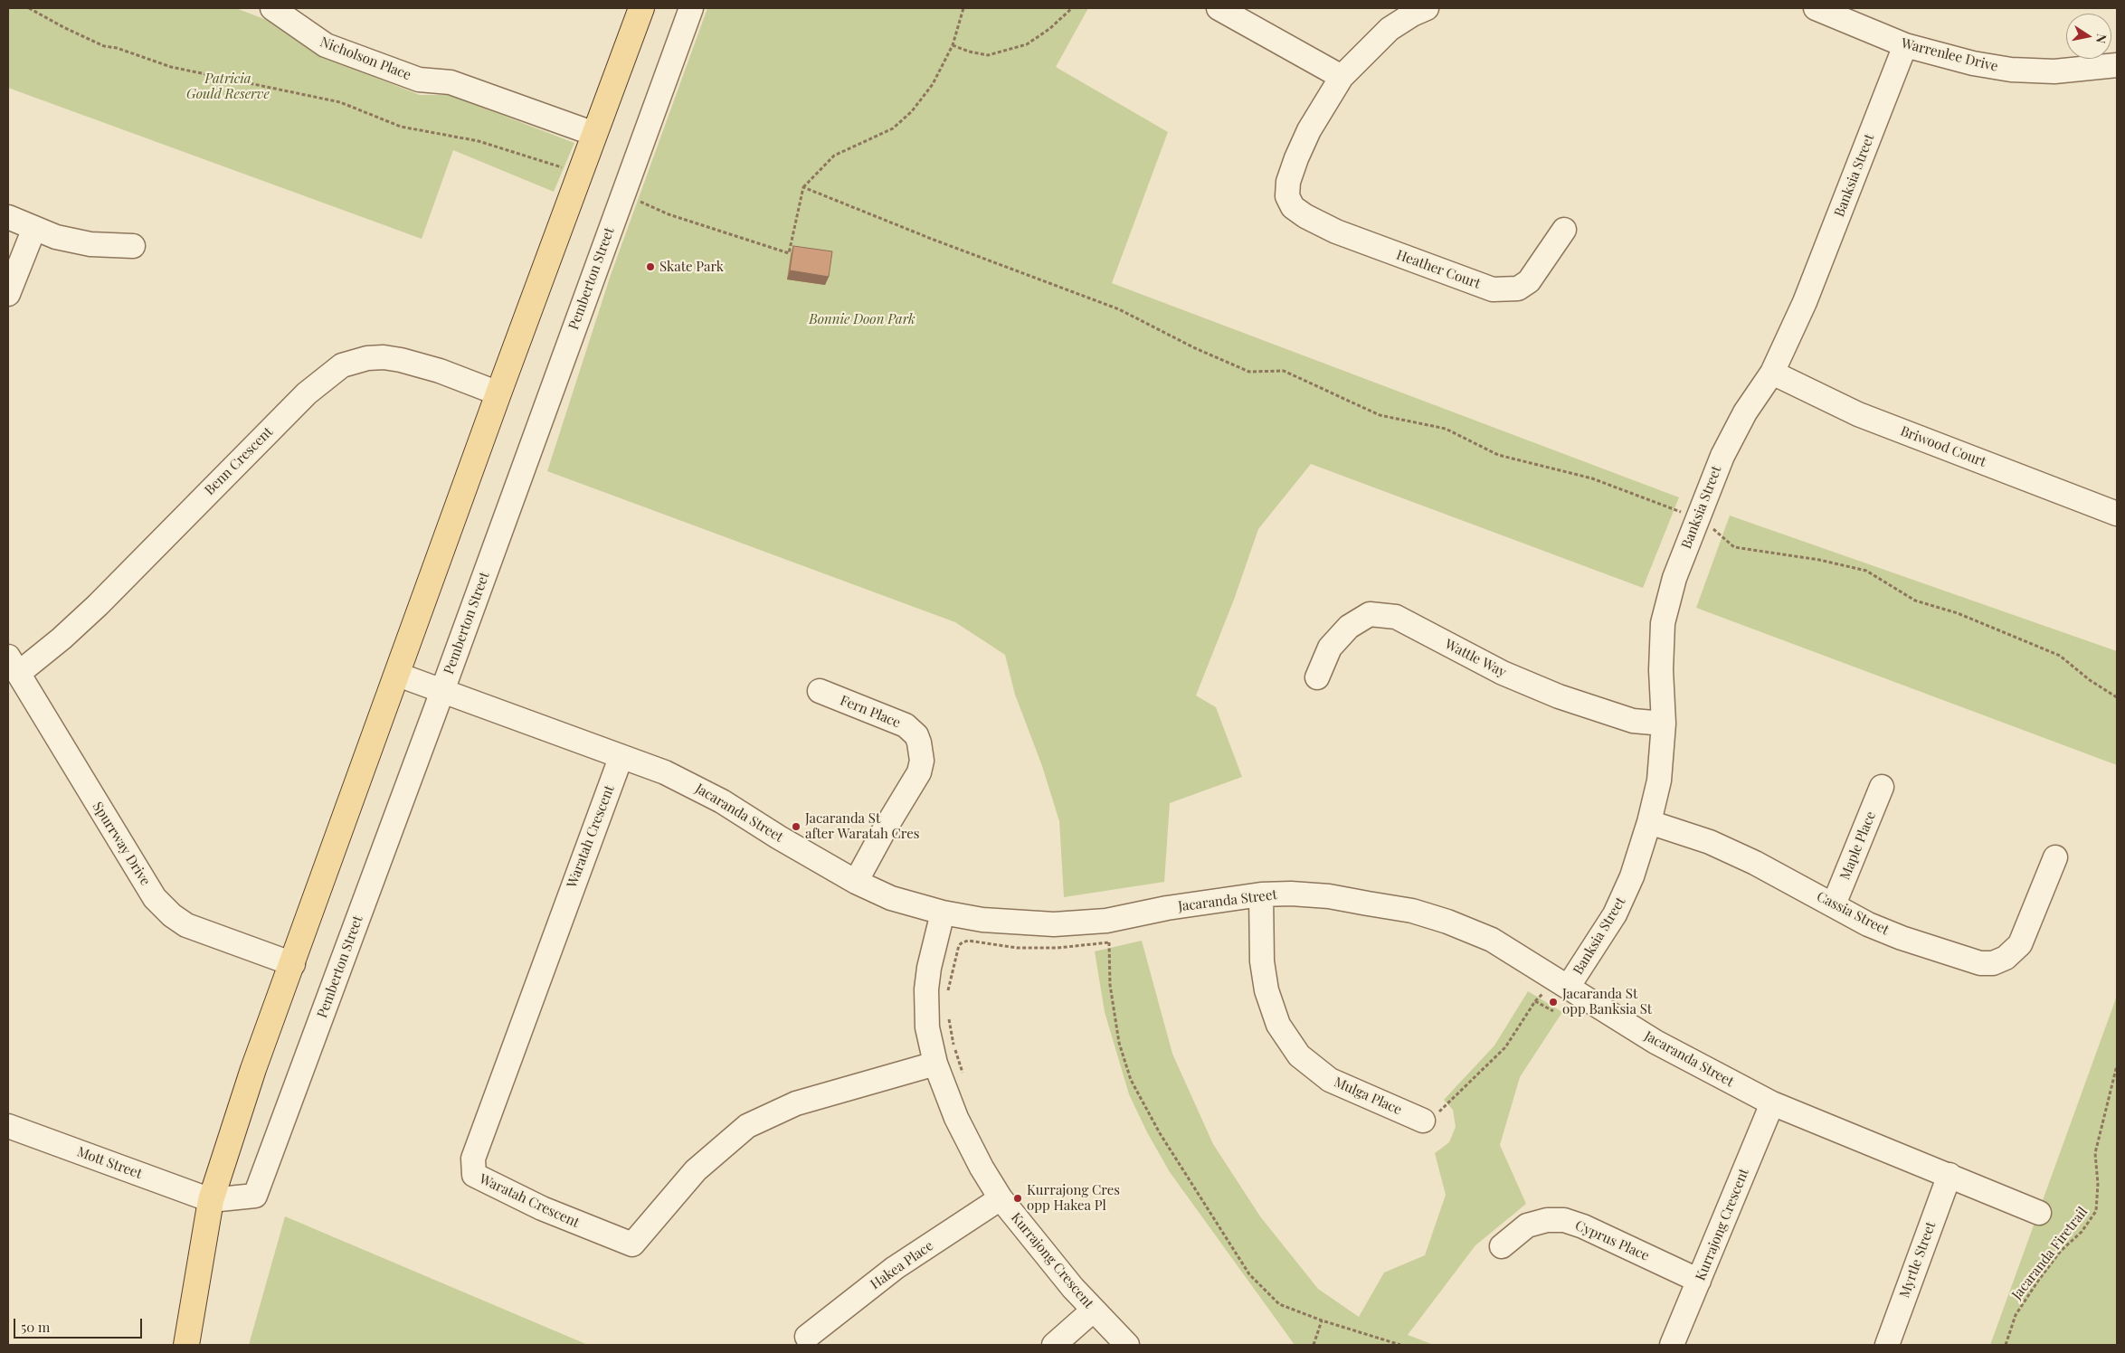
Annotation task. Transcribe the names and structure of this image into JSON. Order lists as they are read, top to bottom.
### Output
{
  "streets": {
    "street": [
      "Warrenlee Drive",
      "Nicholson Place",
      "Banksia Street",
      "Heather Court",
      "Pemberton Street",
      "Briwood Court",
      "Benn Crescent",
      "Wattle Way",
      "Fern Place",
      "Jacaranda Street",
      "Waratah Crescent",
      "Spurrway Drive",
      "Maple Place",
      "Cassia Street",
      "Mulga Place",
      "Mott Street",
      "Kurrajong Crescent",
      "Cyprus Place",
      "Myrtle Street",
      "Hakea Place"
    ],
    "path": ["Jacaranda Firetrail"]
  },
  "crossings": [
    ["Warrenlee Drive", "Banksia Street"],
    ["Banksia Street", "Briwood Court"],
    ["Banksia Street", "Wattle Way"],
    ["Banksia Street", "Jacaranda Street"],
    ["Banksia Street", "Cassia Street"],
    ["Pemberton Street", "Jacaranda Street"],
    ["Pemberton Street", "Mott Street"],
    ["Benn Crescent", "Spurrway Drive"],
    ["Fern Place", "Jacaranda Street"],
    ["Jacaranda Street", "Waratah Crescent"],
    ["Jacaranda Street", "Mulga Place"],
    ["Jacaranda Street", "Kurrajong Crescent"],
    ["Jacaranda Street", "Myrtle Street"],
    ["Waratah Crescent", "Kurrajong Crescent"],
    ["Maple Place", "Cassia Street"],
    ["Kurrajong Crescent", "Cyprus Place"],
    ["Kurrajong Crescent", "Hakea Place"]
  ],
  "parks": ["Patricia Gould Reserve", "Bonnie Doon Park"],
  "places": [
    "Skate Park",
    "Jacaranda St after Waratah Cres",
    "Jacaranda St opp Banksia St",
    "Kurrajong Cres opp Hakea Pl"
  ],
  "scale_bar": "50 m",
  "north": "right"
}
